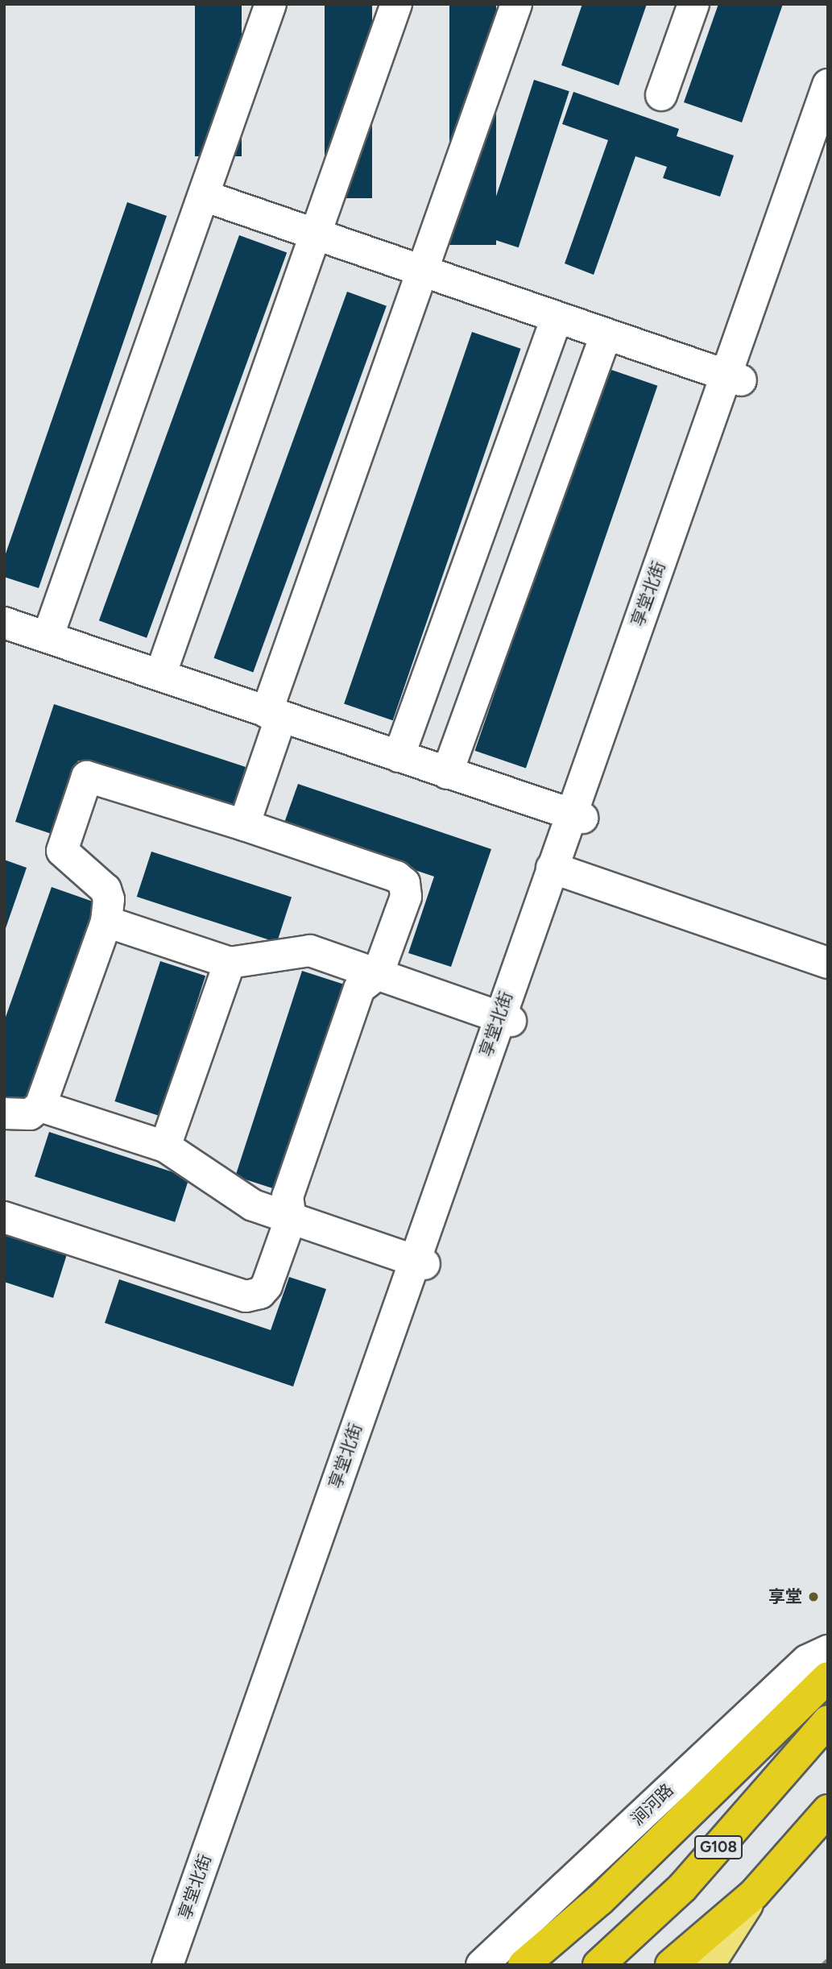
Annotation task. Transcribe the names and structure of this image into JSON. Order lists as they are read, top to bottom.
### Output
{
  "streets": {
    "highway": ["G108"],
    "street": ["享堂北街", "涧河路"]
  },
  "places": ["享堂"]
}
